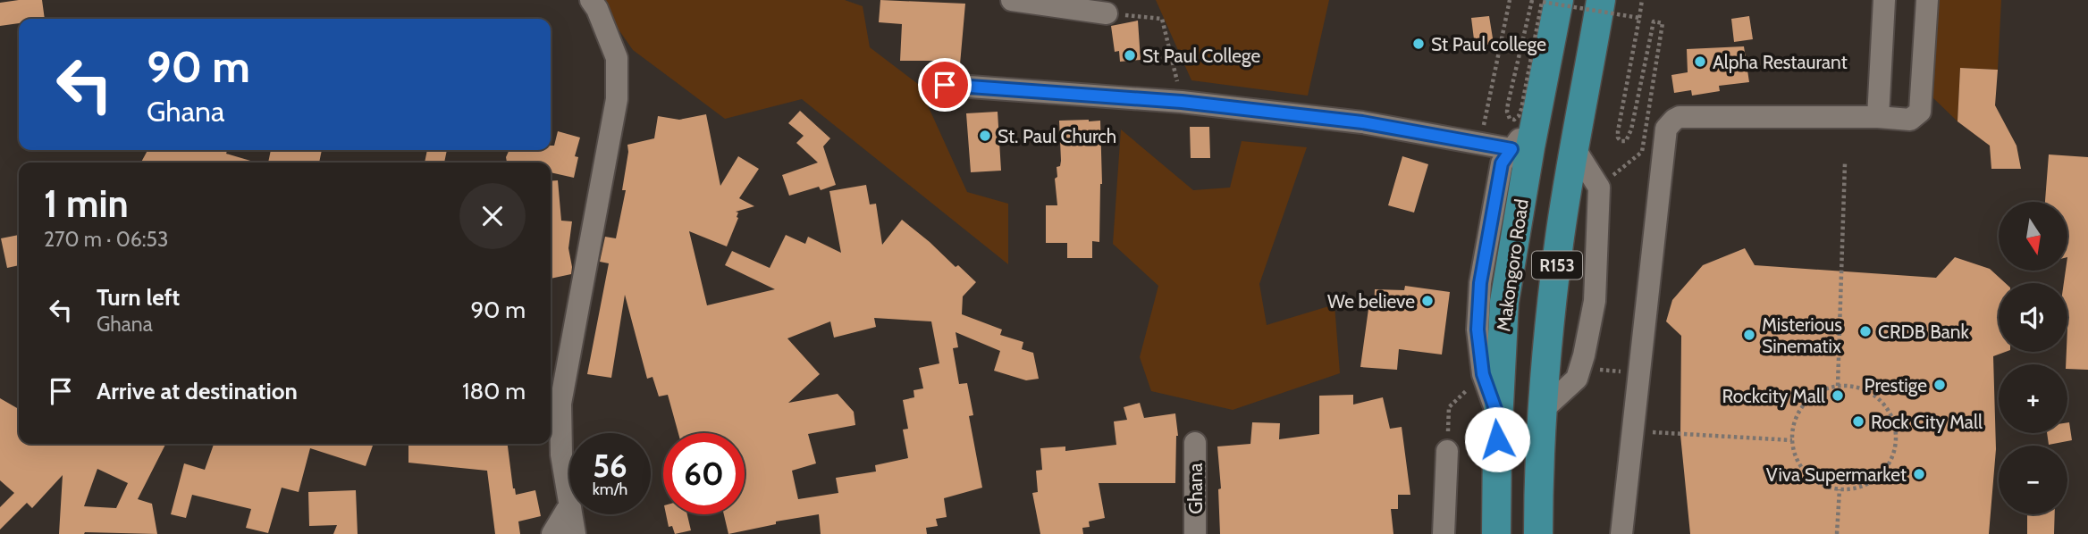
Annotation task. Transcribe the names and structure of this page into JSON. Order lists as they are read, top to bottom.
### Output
{
  "streets": {
    "main road": ["Makongoro Road", "R153"],
    "street": ["Ghana"]
  },
  "places": [
    "St Paul college",
    "St Paul College",
    "Alpha Restaurant",
    "St. Paul Church",
    "We believe",
    "CRDB Bank",
    "Misterious Sinematix",
    "Prestige",
    "Rockcity Mall",
    "Rock City Mall",
    "Viva Supermarket"
  ],
  "north": "bottom",
  "page": {
    "turn": ["90 m", "Ghana"],
    "heading": ["1 min", "270 m · 06:53"],
    "map_buttons": ["+", "−"],
    "list": [
      {
        "name": "Turn left",
        "note": "Ghana",
        "value": "90 m"
      },
      {
        "name": "Arrive at destination",
        "value": "180 m"
      }
    ],
    "speed": "56 km/h",
    "limit": "60"
  }
}
